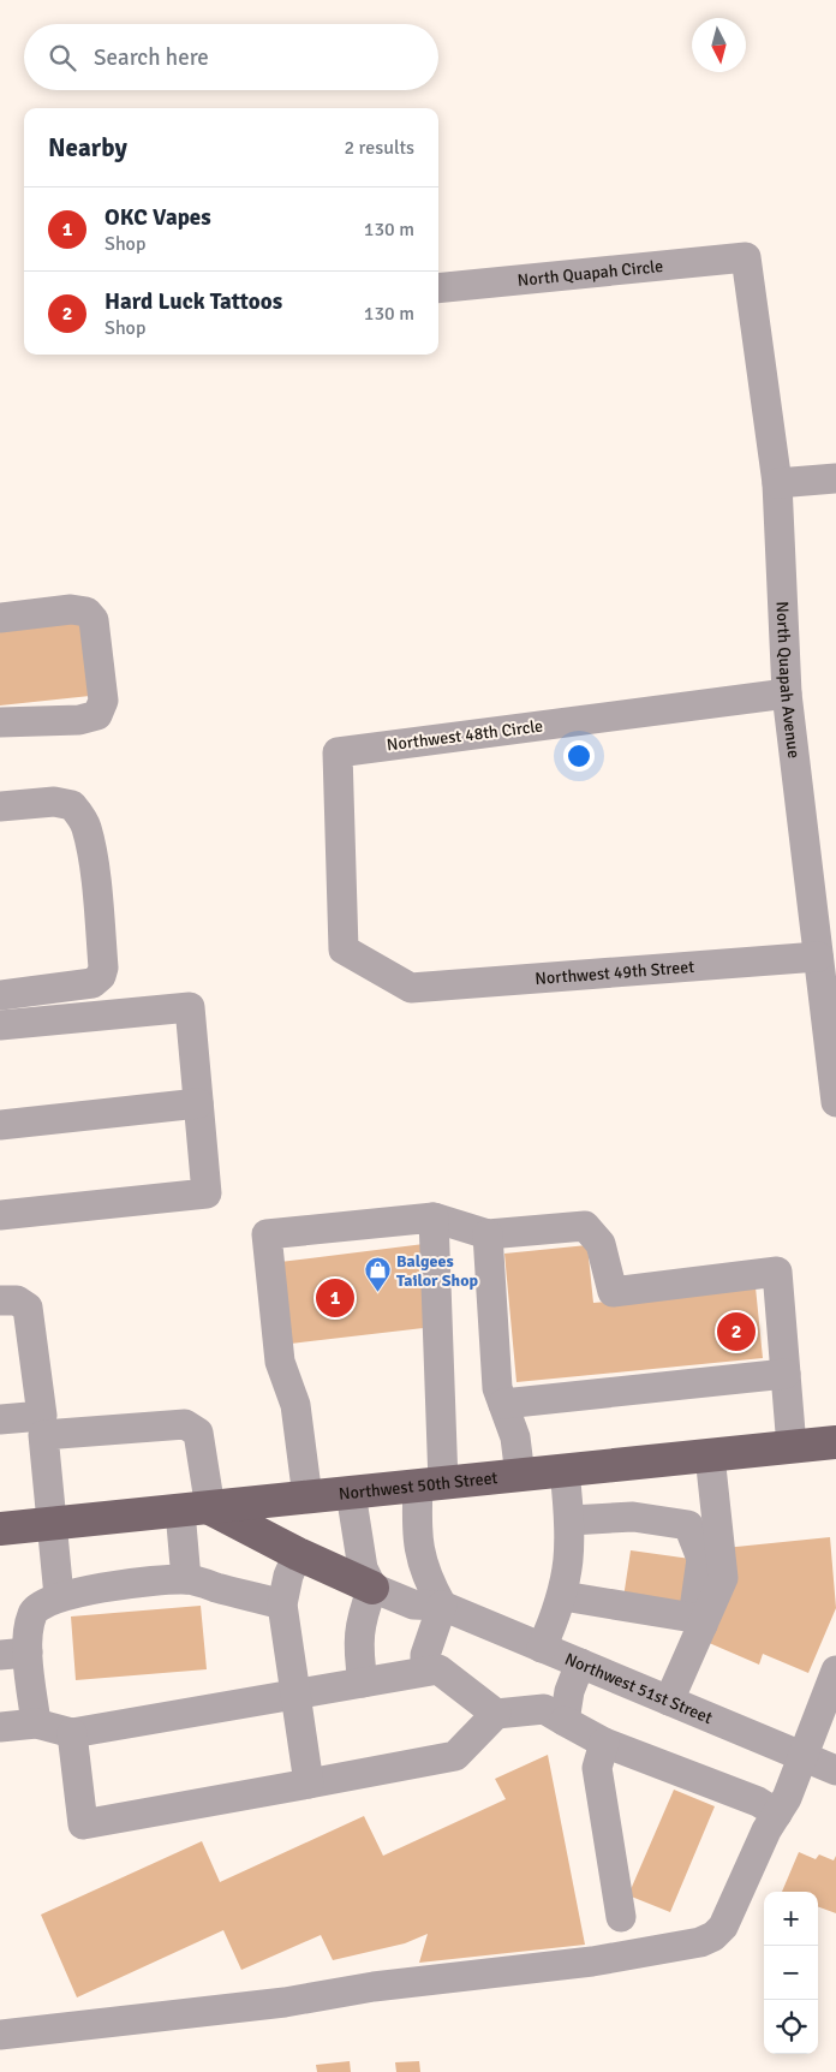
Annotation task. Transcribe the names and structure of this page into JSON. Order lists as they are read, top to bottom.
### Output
{
  "streets": {
    "main road": ["Northwest 50th Street"],
    "street": [
      "North Quapah Circle",
      "North Quapah Avenue",
      "Northwest 48th Circle",
      "Northwest 49th Street",
      "Northwest 51st Street"
    ]
  },
  "crossings": [
    ["North Quapah Circle", "North Quapah Avenue"],
    ["North Quapah Avenue", "Northwest 48th Circle"],
    ["North Quapah Avenue", "Northwest 49th Street"],
    ["Northwest 48th Circle", "Northwest 49th Street"]
  ],
  "places": {
    "shop": ["Balgees Tailor Shop"]
  },
  "north": "bottom",
  "page": {
    "search": "Search here",
    "heading": ["Nearby", "2 results"],
    "list": [
      {
        "mark": "1",
        "name": "OKC Vapes",
        "note": "Shop",
        "value": "130 m"
      },
      {
        "mark": "2",
        "name": "Hard Luck Tattoos",
        "note": "Shop",
        "value": "130 m"
      }
    ],
    "pins": ["1", "2"],
    "map_buttons": ["+", "−"]
  }
}
